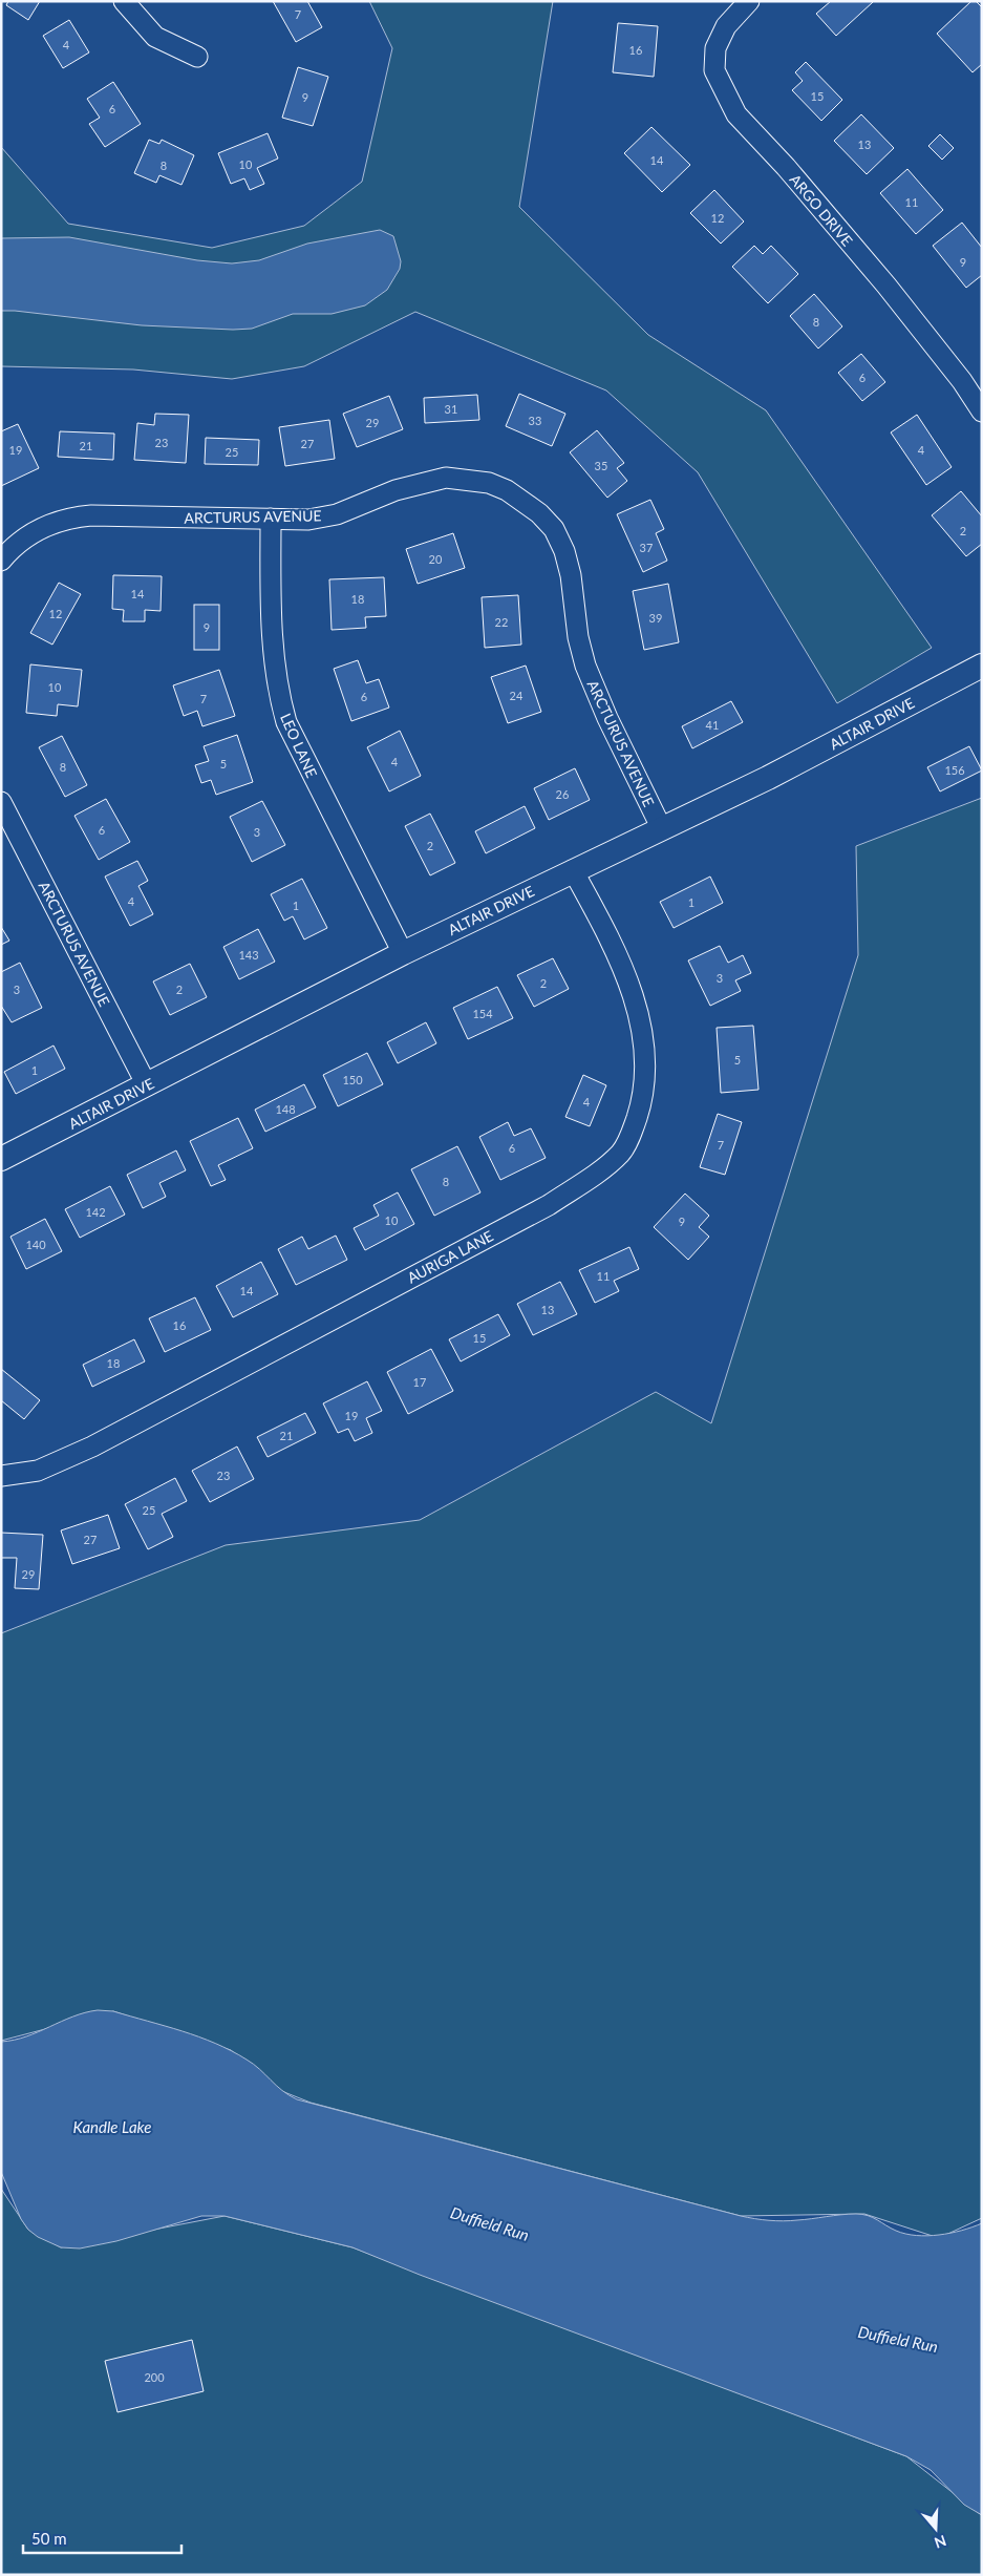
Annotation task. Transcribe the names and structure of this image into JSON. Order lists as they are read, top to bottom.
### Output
{
  "streets": {
    "street": [
      "ARGO DRIVE",
      "ARCTURUS AVENUE",
      "ALTAIR DRIVE",
      "LEO LANE",
      "AURIGA LANE"
    ]
  },
  "crossings": [
    ["ARCTURUS AVENUE", "ALTAIR DRIVE"],
    ["ARCTURUS AVENUE", "LEO LANE"],
    ["ALTAIR DRIVE", "LEO LANE"],
    ["ALTAIR DRIVE", "AURIGA LANE"]
  ],
  "water": ["Kandle Lake", "Duffield Run"],
  "house_numbers": [
    "7",
    "4",
    "16",
    "15",
    "9",
    "6",
    "13",
    "14",
    "10",
    "8",
    "11",
    "12",
    "9",
    "8",
    "6",
    "31",
    "33",
    "29",
    "23",
    "27",
    "21",
    "19",
    "4",
    "25",
    "35",
    "2",
    "37",
    "20",
    "14",
    "18",
    "12",
    "39",
    "22",
    "9",
    "10",
    "24",
    "6",
    "7",
    "41",
    "4",
    "5",
    "8",
    "156",
    "26",
    "6",
    "3",
    "2",
    "4",
    "1",
    "1",
    "143",
    "3",
    "2",
    "3",
    "2",
    "154",
    "5",
    "1",
    "150",
    "4",
    "148",
    "7",
    "6",
    "8",
    "142",
    "10",
    "9",
    "140",
    "11",
    "14",
    "13",
    "16",
    "15",
    "18",
    "17",
    "19",
    "21",
    "23",
    "25",
    "27",
    "29",
    "200"
  ],
  "scale_bar": "50 m",
  "north": "bottom"
}
